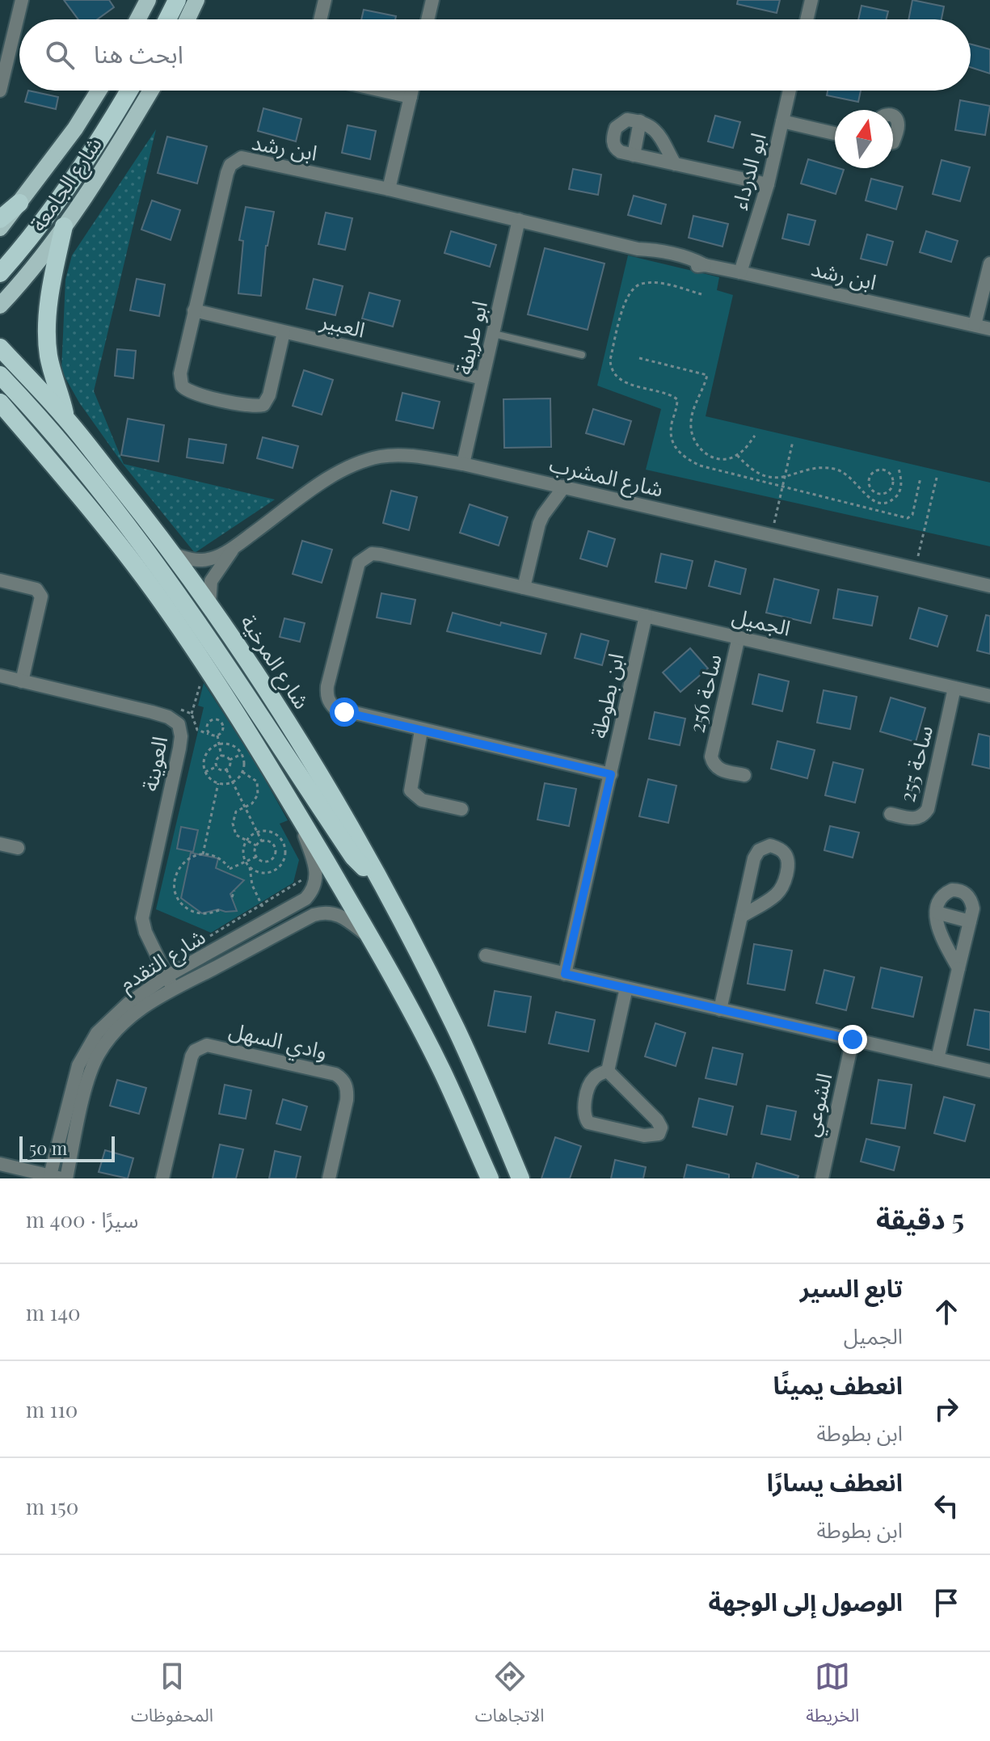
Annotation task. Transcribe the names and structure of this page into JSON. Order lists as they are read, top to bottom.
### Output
{
  "streets": {
    "highway": ["شارع المرخية"],
    "main road": ["شارع الجامعة"],
    "street": [
      "ابن رشد",
      "ابو الدرداء",
      "العبير",
      "ابو طريفة",
      "شارع المشرب",
      "الجميل",
      "ساحة 256",
      "ابن بطوطة",
      "العوينة",
      "ساحة 255",
      "شارع التقدم",
      "وادي السهل",
      "الشوعي"
    ]
  },
  "crossings": [
    ["ابن رشد", "ابو الدرداء"],
    ["ابن رشد", "العبير"],
    ["ابن رشد", "ابو طريفة"],
    ["العبير", "ابو طريفة"],
    ["ابو طريفة", "شارع المشرب"],
    ["شارع المشرب", "شارع المرخية"],
    ["الجميل", "ساحة 256"],
    ["الجميل", "ابن بطوطة"],
    ["الجميل", "ساحة 255"],
    ["العوينة", "شارع التقدم"]
  ],
  "scale_bar": "50 m",
  "north": "top",
  "page": {
    "search": "ابحث هنا",
    "scale": "50 m",
    "heading": ["5 دقيقة", "سيرًا · 400 m"],
    "list": [
      ["تابع السير", "الجميل", "140 m"],
      ["انعطف يمينًا", "ابن بطوطة", "110 m"],
      ["انعطف يسارًا", "ابن بطوطة", "150 m"],
      "الوصول إلى الوجهة"
    ],
    "nav": ["الخريطة", "الاتجاهات", "المحفوظات"]
  }
}
